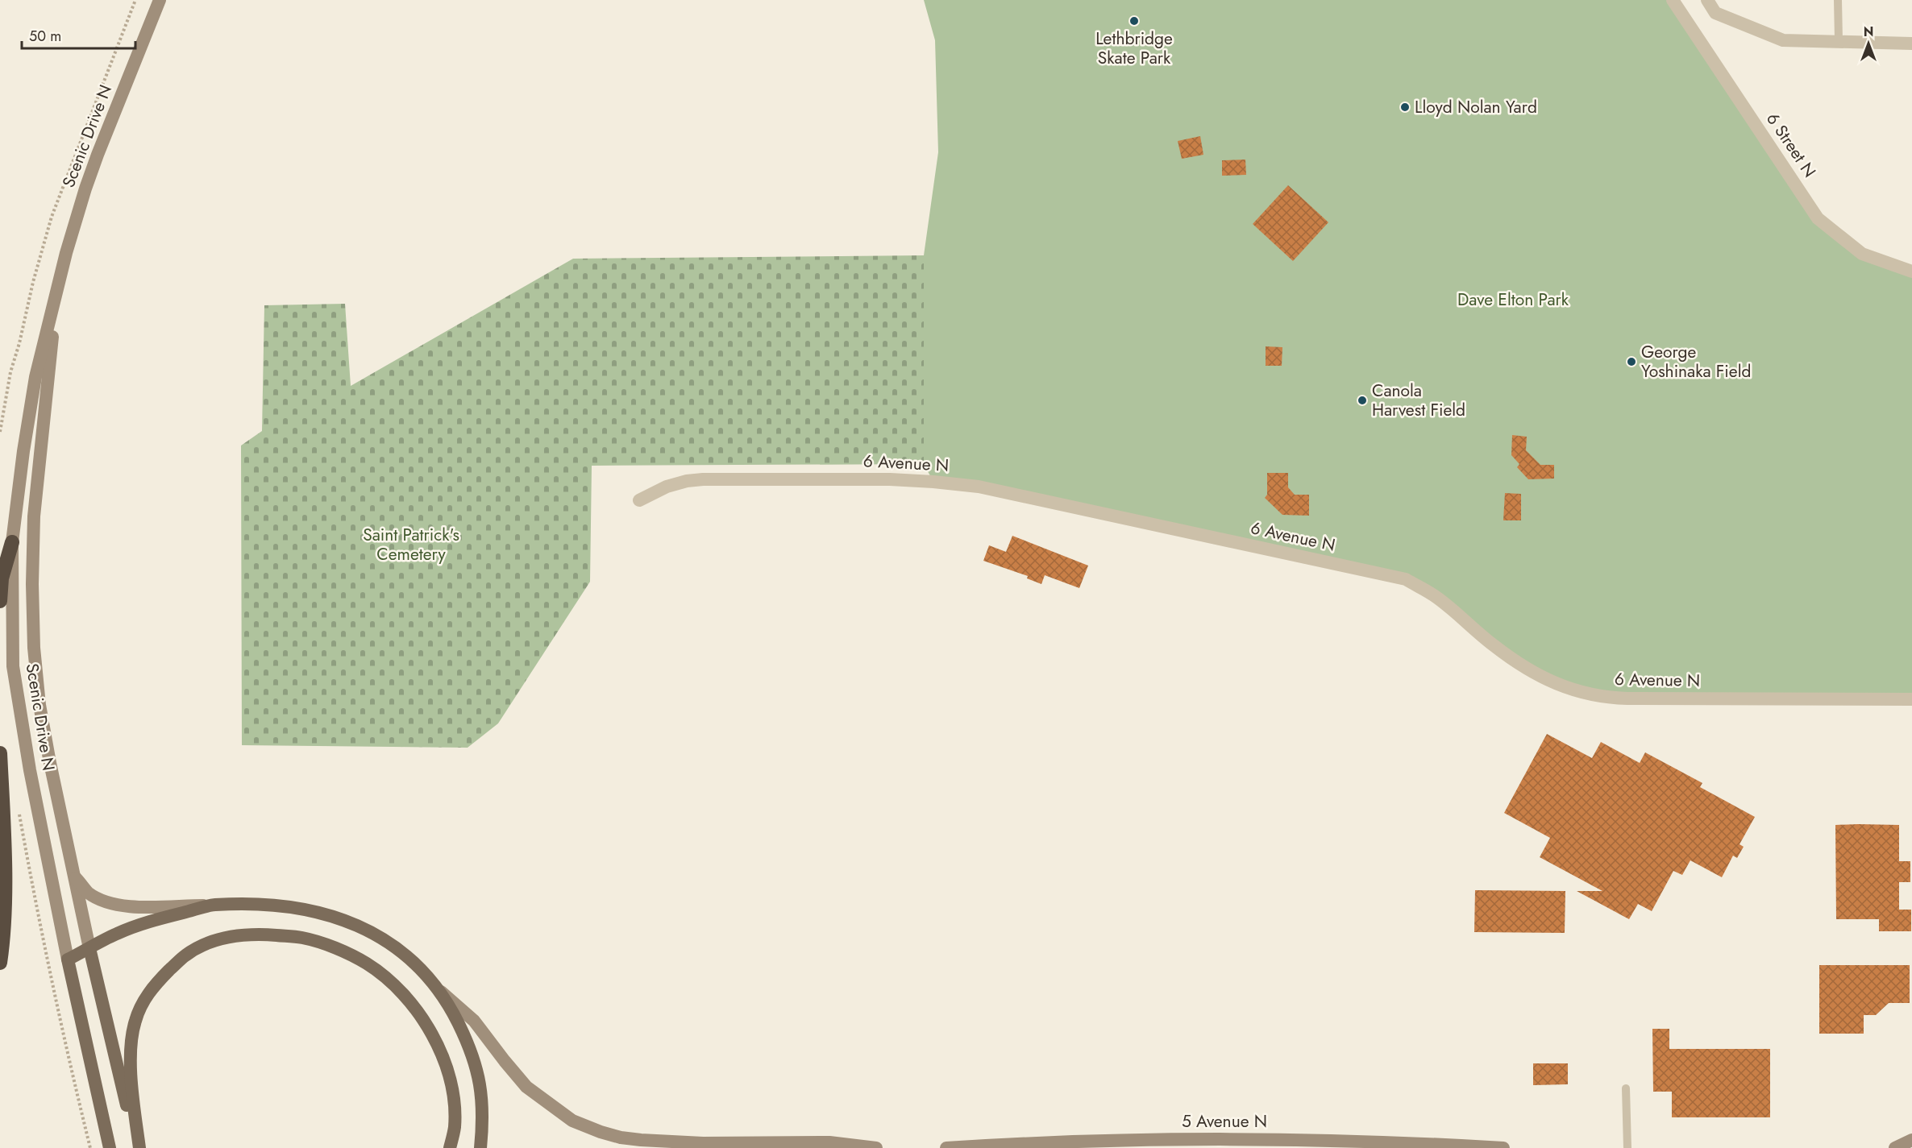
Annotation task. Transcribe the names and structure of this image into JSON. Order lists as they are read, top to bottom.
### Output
{
  "streets": {
    "main road": ["Scenic Drive N", "5 Avenue N"],
    "street": ["6 Street N", "6 Avenue N"]
  },
  "parks": ["Dave Elton Park", "Saint Patrick's Cemetery"],
  "places": [
    "Lethbridge Skate Park",
    "Lloyd Nolan Yard",
    "George Yoshinaka Field",
    "Canola Harvest Field"
  ],
  "scale_bar": "50 m",
  "north": "top"
}
